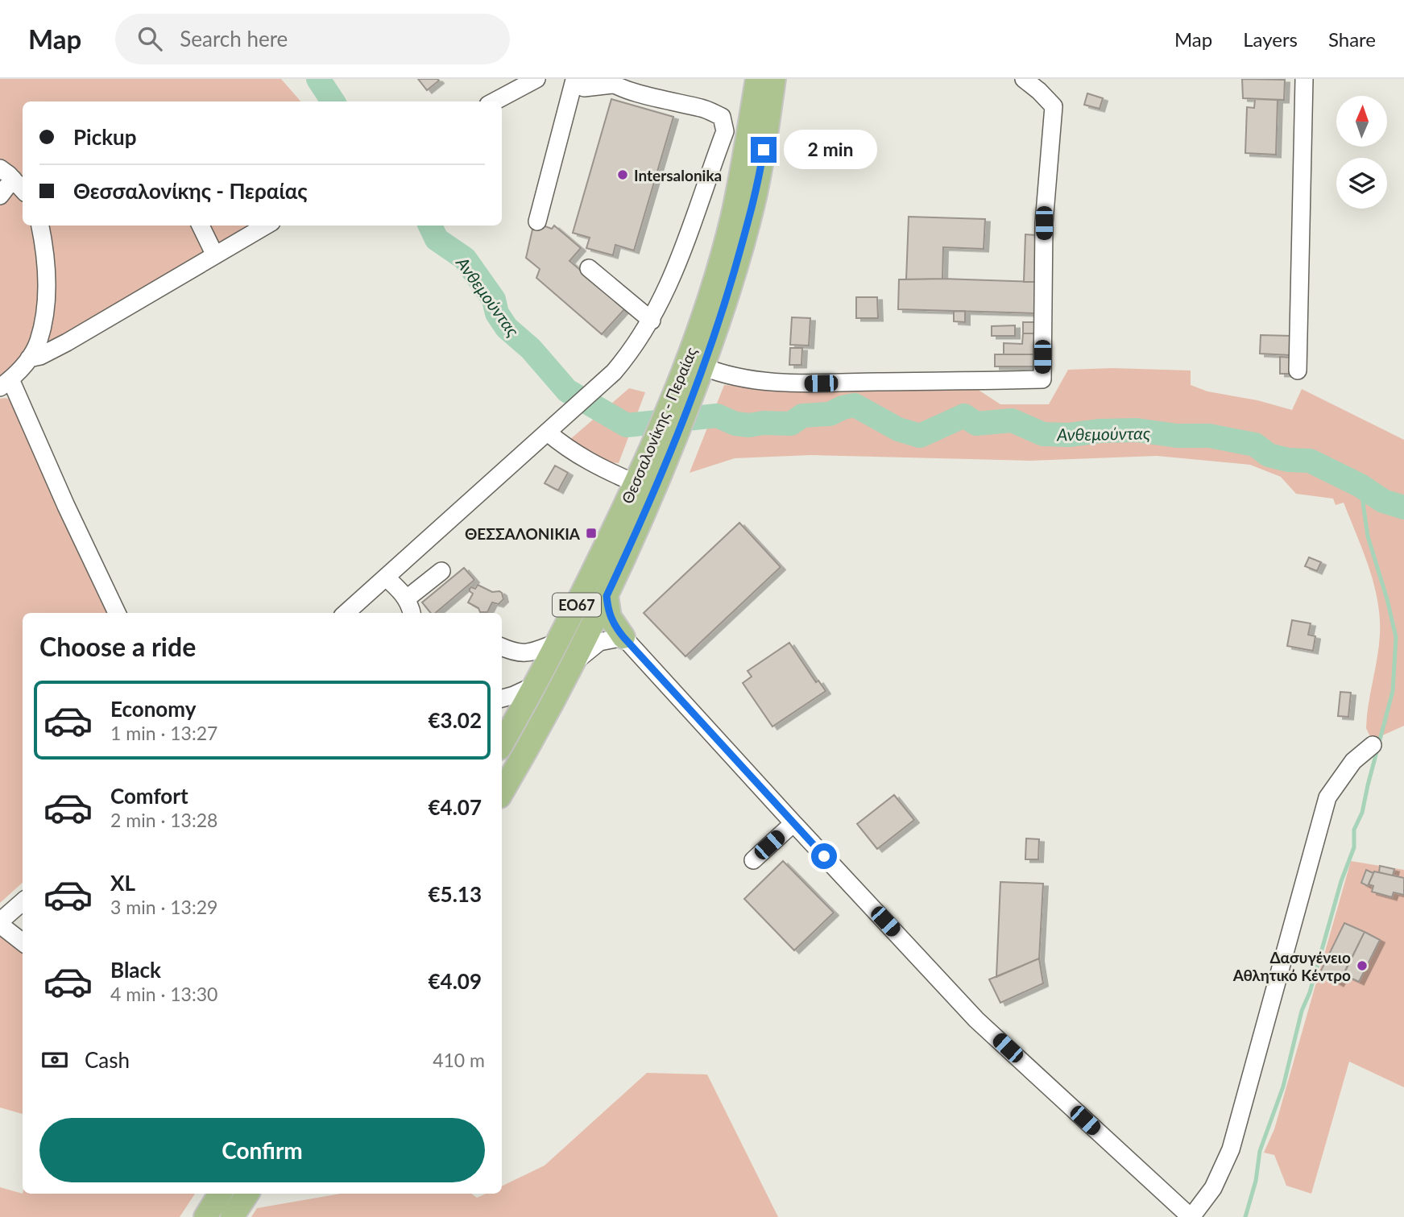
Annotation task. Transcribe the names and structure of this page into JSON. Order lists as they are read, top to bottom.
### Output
{
  "streets": {
    "main road": ["Θεσσαλονίκης - Περαίας", "ΕΟ67"]
  },
  "water": ["Ανθεμούντας"],
  "places": {
    "other": ["Intersalonika", "Δασυγένειο Αθλητικό Κέντρο"],
    "transit": ["ΘΕΣΣΑΛΟΝΙΚΙΑ"]
  },
  "north": "top",
  "page": {
    "header": "Map",
    "search": "Search here",
    "nav": ["Map", "Layers", "Share"],
    "banner": ["Pickup", "Θεσσαλονίκης - Περαίας"],
    "bubble": "2 min",
    "heading": "Choose a ride",
    "list": [
      {
        "name": "Economy",
        "note": "1 min · 13:27",
        "value": "€3.02"
      },
      {
        "name": "Comfort",
        "note": "2 min · 13:28",
        "value": "€4.07"
      },
      {
        "name": "XL",
        "note": "3 min · 13:29",
        "value": "€5.13"
      },
      {
        "name": "Black",
        "note": "4 min · 13:30",
        "value": "€4.09"
      }
    ],
    "pay": ["Cash", "410 m"],
    "buttons": "Confirm"
  }
}
